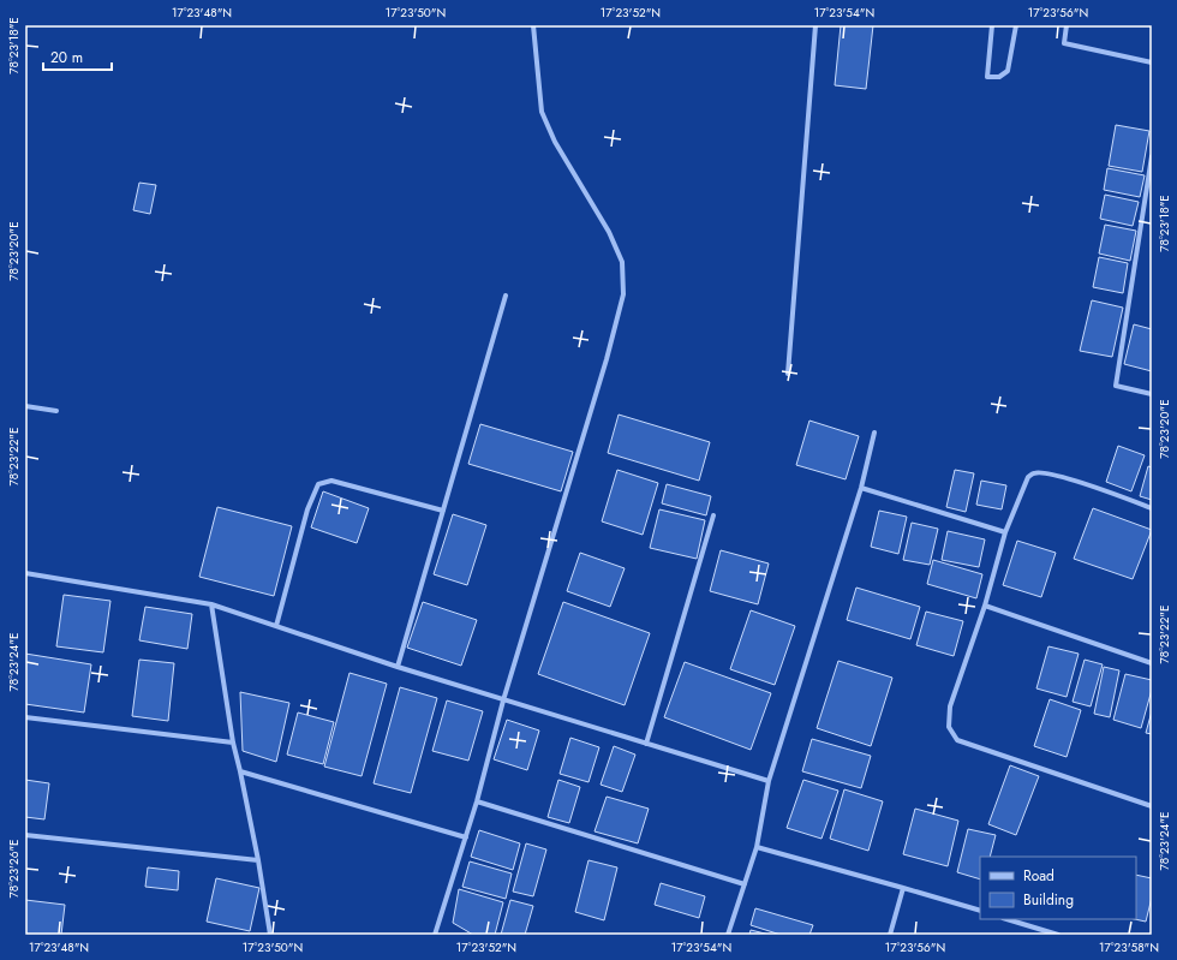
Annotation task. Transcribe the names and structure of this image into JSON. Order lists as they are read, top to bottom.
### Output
{
  "legend": ["Road", "Building"],
  "scale_bar": "20 m",
  "coordinates": [
    "17°23'48\"N",
    "17°23'50\"N",
    "17°23'52\"N",
    "17°23'54\"N",
    "17°23'56\"N",
    "78°23'18\"E",
    "78°23'20\"E",
    "78°23'22\"E",
    "78°23'24\"E",
    "78°23'26\"E",
    "17°23'58\"N"
  ]
}
